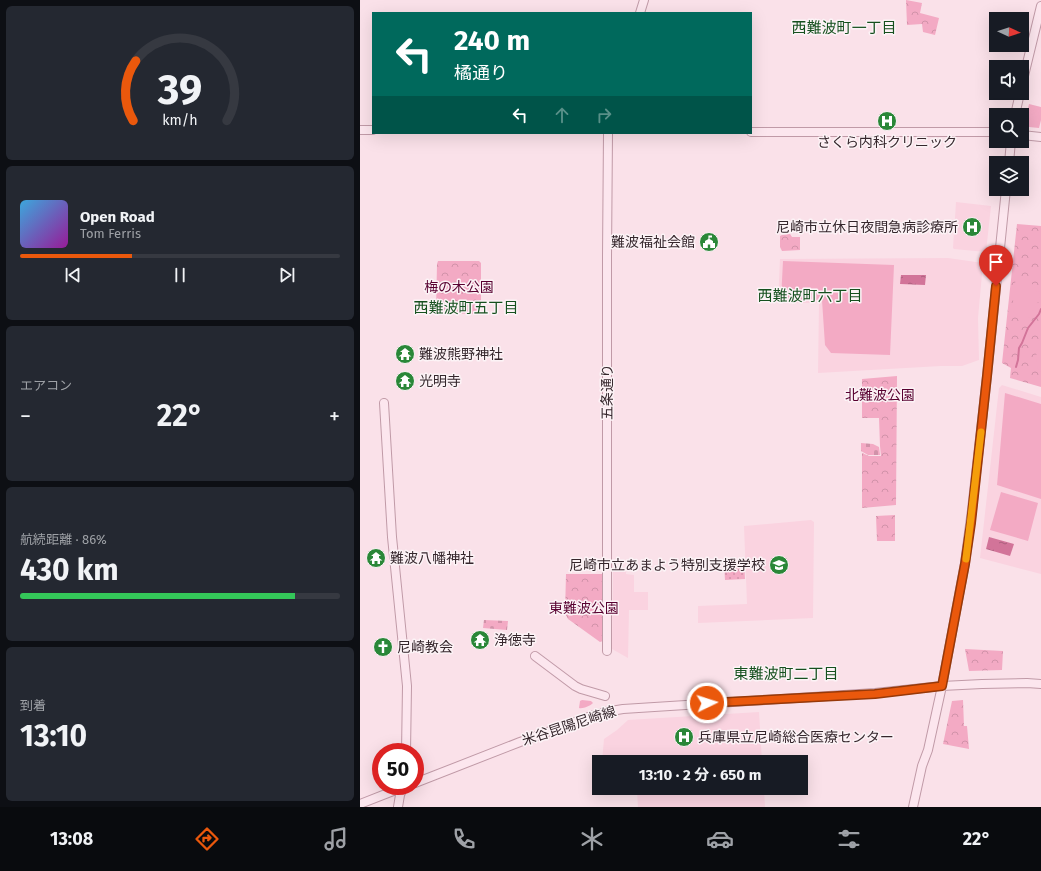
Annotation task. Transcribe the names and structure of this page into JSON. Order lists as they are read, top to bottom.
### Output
{
  "streets": {
    "street": ["五条通り", "米谷昆陽尼崎線"]
  },
  "districts": [
    "西難波町一丁目",
    "西難波町六丁目",
    "西難波町五丁目",
    "東難波町二丁目"
  ],
  "parks": ["梅の木公園", "北難波公園", "東難波公園"],
  "places": {
    "hospital": ["さくら内科クリニック", "尼崎市立休日夜間急病診療所", "兵庫県立尼崎総合医療センター"],
    "public building": ["難波福祉会館"],
    "temple": [
      "難波熊野神社",
      "光明寺",
      "難波八幡神社",
      "浄徳寺"
    ],
    "school or university": ["尼崎市立あまよう特別支援学校"],
    "church": ["尼崎教会"]
  },
  "north": "right",
  "page": {
    "turn": ["240 m", "橘通り"],
    "song": ["Open Road", "Tom Ferris"],
    "tile": [
      "エアコン",
      ["航続距離 · 86%", "430 km"],
      ["到着", "13:10"]
    ],
    "heat": ["−", "22°", "+"],
    "limit": "50",
    "trip": "13:10 · 2 分 · 650 m",
    "tabs": ["13:08", "22°"],
    "gauge": ["39", "km/h"]
  }
}
